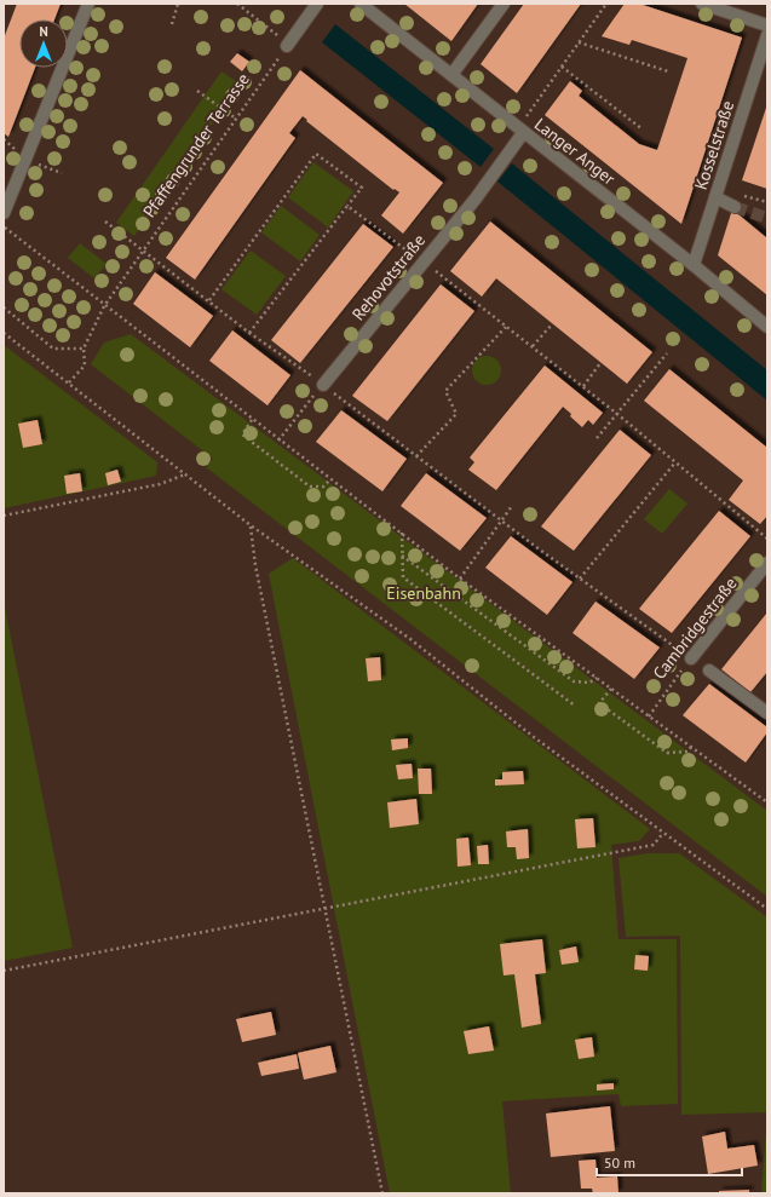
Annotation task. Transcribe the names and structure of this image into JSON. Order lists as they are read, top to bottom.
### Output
{
  "streets": {
    "street": [
      "Kosselstraße",
      "Langer Anger",
      "Rehovotstraße",
      "Cambridgestraße"
    ],
    "path": ["Pfaffengrunder Terrasse"]
  },
  "crossings": [
    ["Kosselstraße", "Langer Anger"],
    ["Langer Anger", "Rehovotstraße"]
  ],
  "parks": ["Eisenbahn"],
  "scale_bar": "50 m",
  "north": "top"
}
